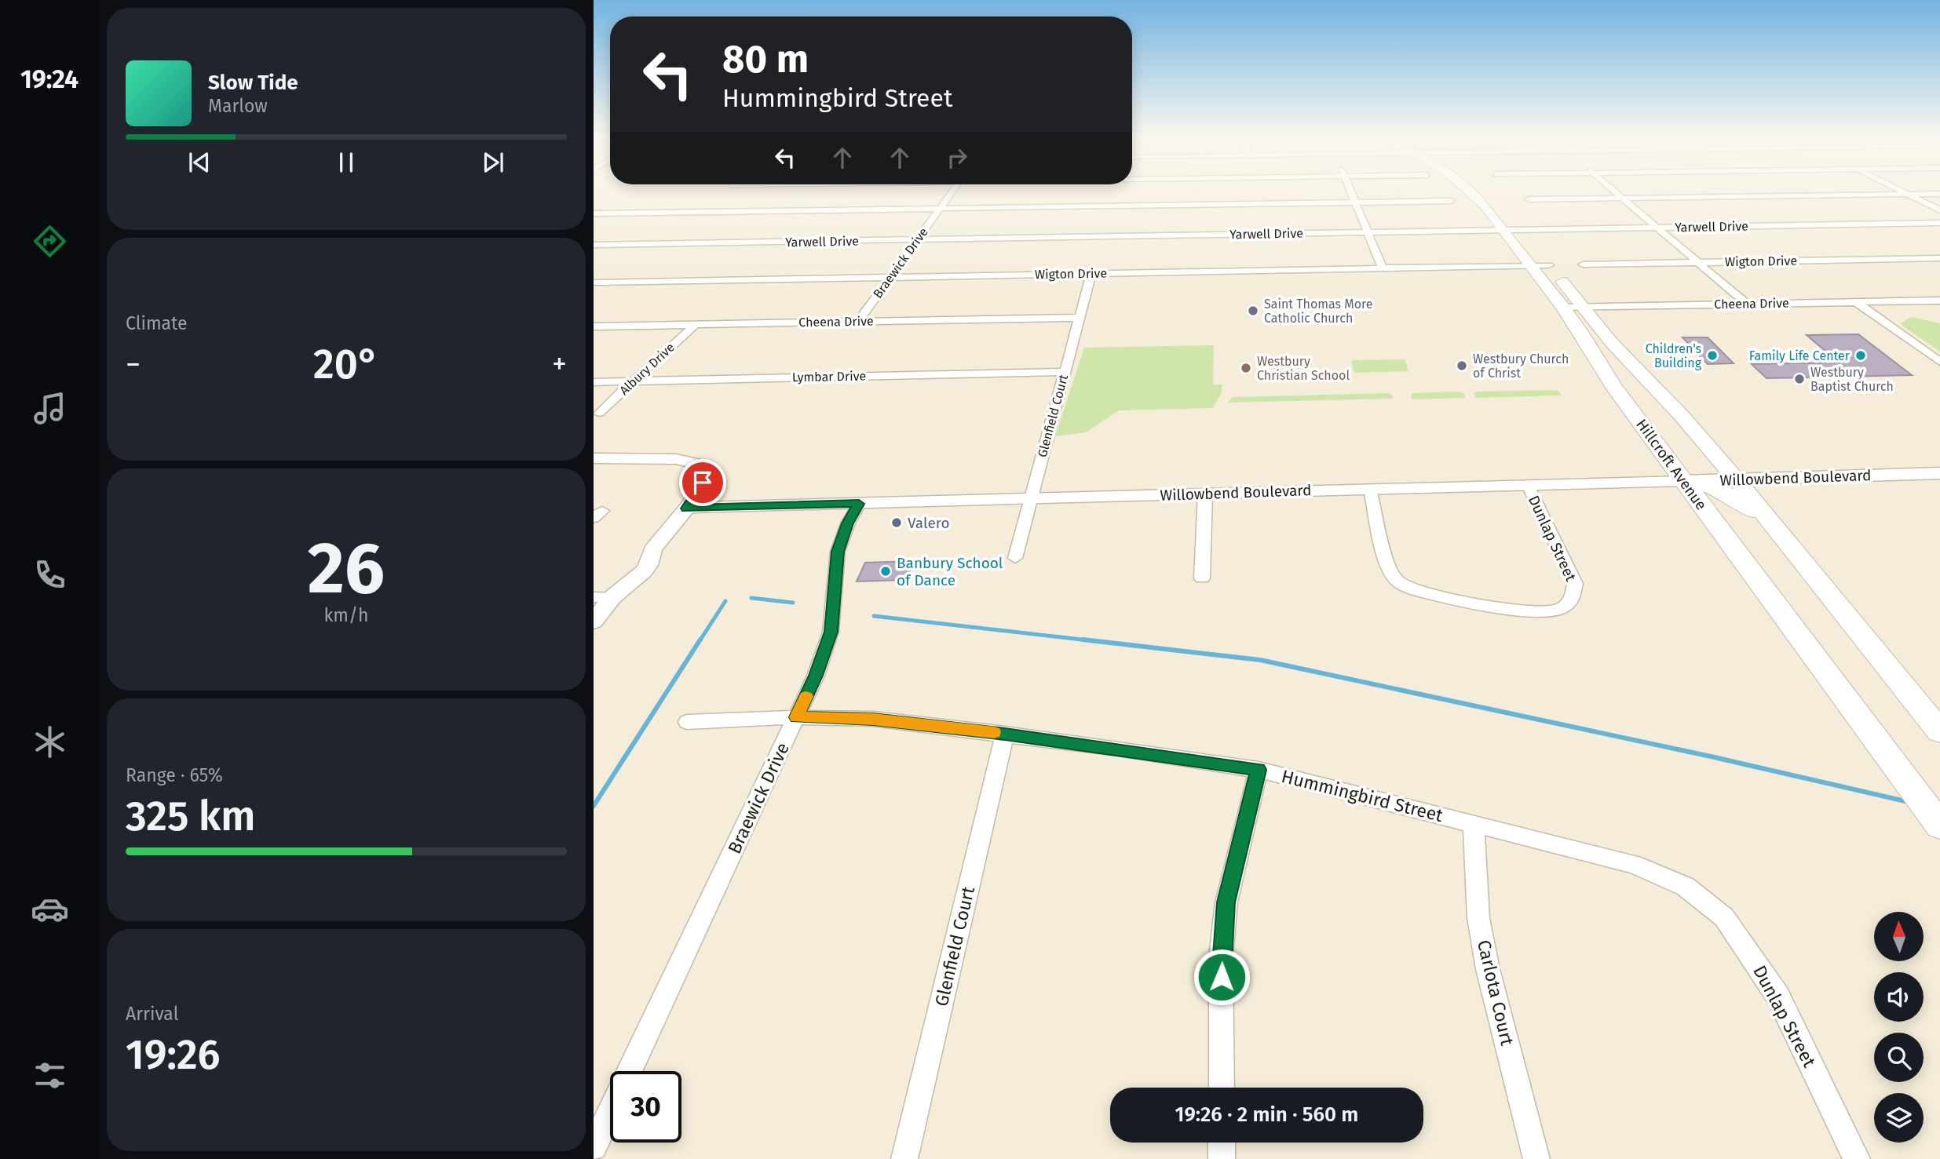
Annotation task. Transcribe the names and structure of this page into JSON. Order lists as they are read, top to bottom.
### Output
{
  "streets": {
    "main road": ["Hillcroft Avenue", "Willowbend Boulevard"],
    "street": [
      "Yarwell Drive",
      "Wigton Drive",
      "Braewick Drive",
      "Cheena Drive",
      "Albury Drive",
      "Lymbar Drive",
      "Glenfield Court",
      "Dunlap Street",
      "Hummingbird Street",
      "Carlota Court"
    ]
  },
  "crossings": [
    ["Yarwell Drive", "Braewick Drive"],
    ["Yarwell Drive", "Hillcroft Avenue"],
    ["Wigton Drive", "Braewick Drive"],
    ["Wigton Drive", "Glenfield Court"],
    ["Wigton Drive", "Hillcroft Avenue"],
    ["Braewick Drive", "Cheena Drive"],
    ["Braewick Drive", "Willowbend Boulevard"],
    ["Braewick Drive", "Hummingbird Street"],
    ["Cheena Drive", "Albury Drive"],
    ["Cheena Drive", "Glenfield Court"],
    ["Cheena Drive", "Hillcroft Avenue"],
    ["Albury Drive", "Lymbar Drive"],
    ["Lymbar Drive", "Glenfield Court"],
    ["Glenfield Court", "Willowbend Boulevard"],
    ["Glenfield Court", "Hummingbird Street"],
    ["Hillcroft Avenue", "Willowbend Boulevard"],
    ["Willowbend Boulevard", "Dunlap Street"],
    ["Dunlap Street", "Hummingbird Street"],
    ["Hummingbird Street", "Carlota Court"]
  ],
  "places": [
    "Saint Thomas More Catholic Church",
    "Children's Building",
    "Family Life Center",
    "Westbury Church of Christ",
    "Westbury Christian School",
    "Westbury Baptist Church",
    "Valero",
    "Banbury School of Dance"
  ],
  "north": "top",
  "page": {
    "tabs": "19:24",
    "turn": ["80 m", "Hummingbird Street"],
    "song": ["Slow Tide", "Marlow"],
    "tile": [
      "Climate",
      ["26", "km/h"],
      ["Range · 65%", "325 km"],
      ["Arrival", "19:26"]
    ],
    "heat": ["−", "20°", "+"],
    "limit": "30",
    "trip": "19:26 · 2 min · 560 m"
  }
}
